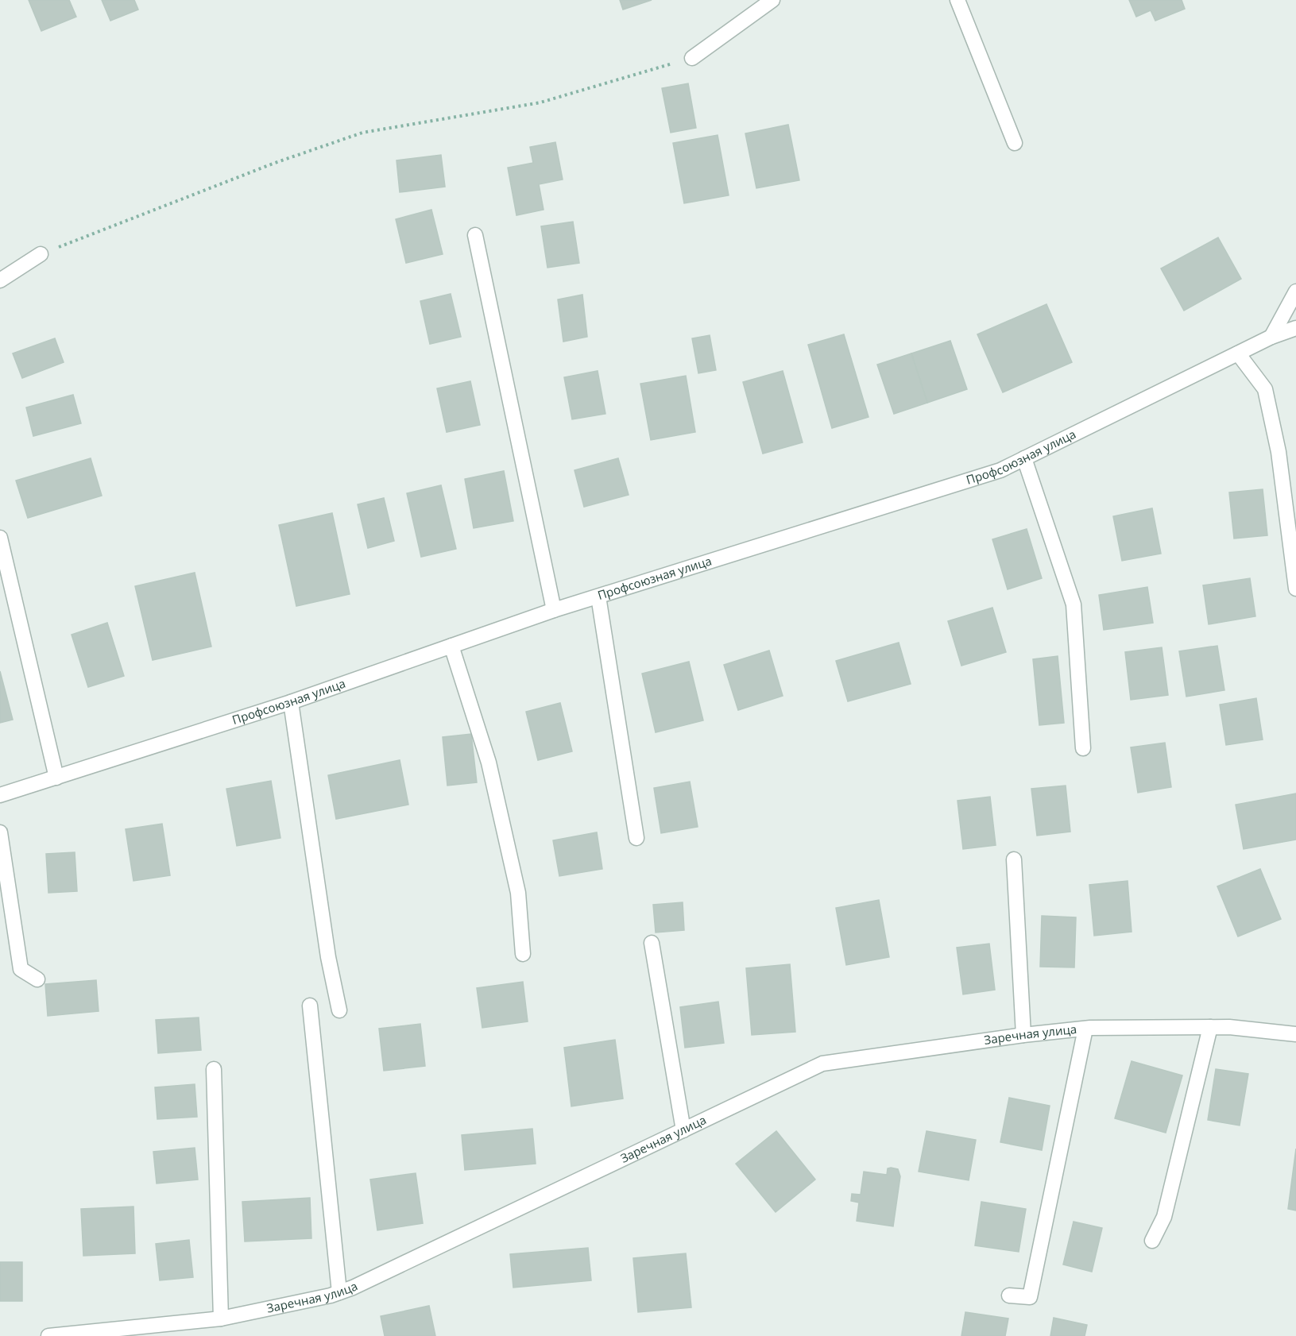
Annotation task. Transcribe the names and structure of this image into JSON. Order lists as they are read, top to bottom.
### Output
{
  "streets": {
    "street": ["Профсоюзная улица", "Заречная улица"]
  }
}
